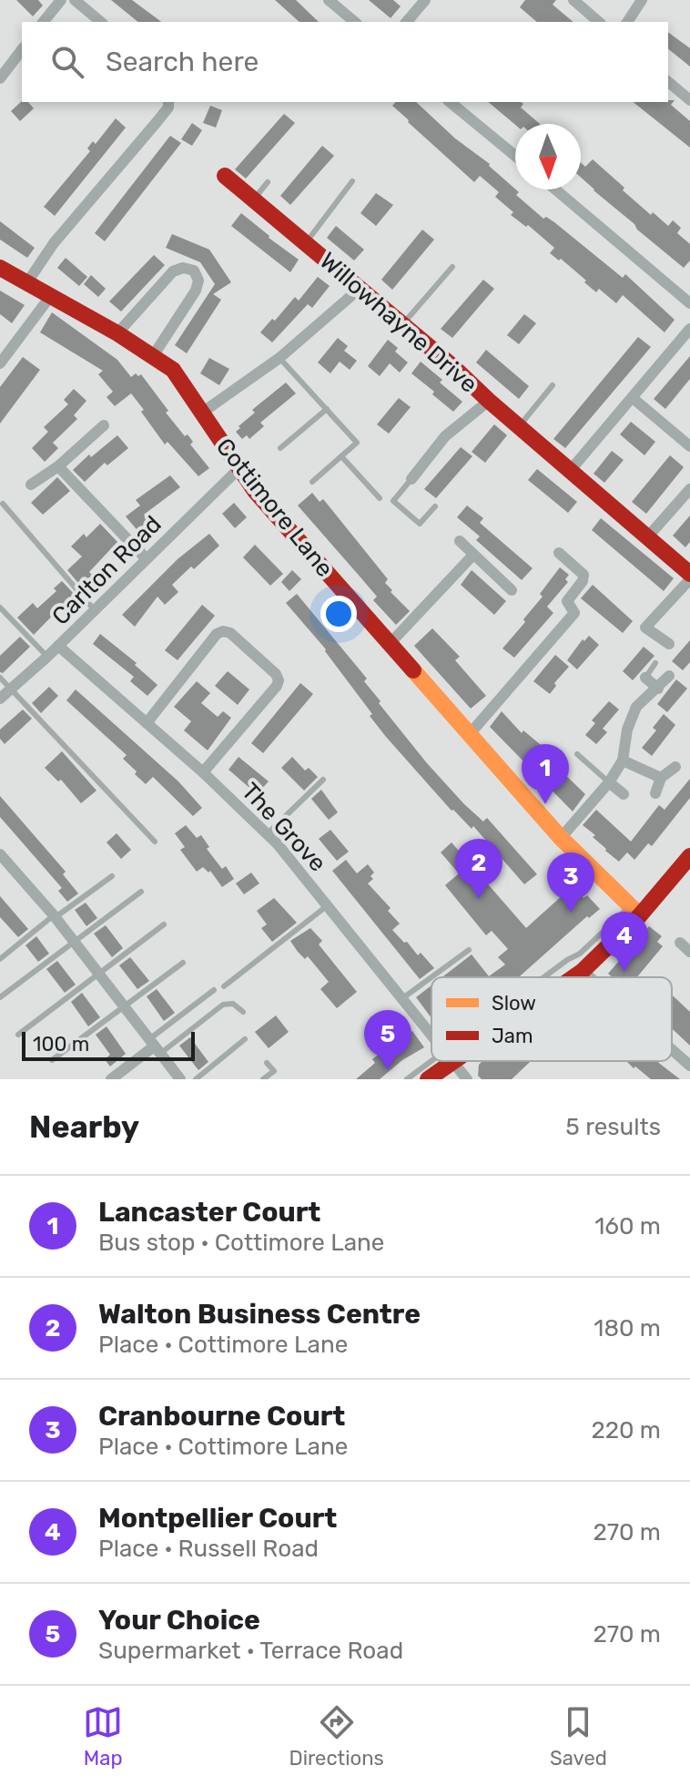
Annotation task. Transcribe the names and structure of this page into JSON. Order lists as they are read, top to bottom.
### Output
{
  "streets": {
    "street": [
      "Willowhayne Drive",
      "Cottimore Lane",
      "Carlton Road",
      "The Grove"
    ]
  },
  "crossings": [
    ["Cottimore Lane", "Carlton Road"],
    ["Carlton Road", "The Grove"]
  ],
  "legend": ["Slow", "Jam"],
  "scale_bar": "100 m",
  "north": "bottom",
  "page": {
    "search": "Search here",
    "pins": [
      "1",
      "2",
      "3",
      "4",
      "5"
    ],
    "scale": "100 m",
    "heading": ["Nearby", "5 results"],
    "list": [
      {
        "mark": "1",
        "name": "Lancaster Court",
        "note": "Bus stop · Cottimore Lane",
        "value": "160 m"
      },
      {
        "mark": "2",
        "name": "Walton Business Centre",
        "note": "Place · Cottimore Lane",
        "value": "180 m"
      },
      {
        "mark": "3",
        "name": "Cranbourne Court",
        "note": "Place · Cottimore Lane",
        "value": "220 m"
      },
      {
        "mark": "4",
        "name": "Montpellier Court",
        "note": "Place · Russell Road",
        "value": "270 m"
      },
      {
        "mark": "5",
        "name": "Your Choice",
        "note": "Supermarket · Terrace Road",
        "value": "270 m"
      }
    ],
    "nav": ["Map", "Directions", "Saved"]
  }
}
